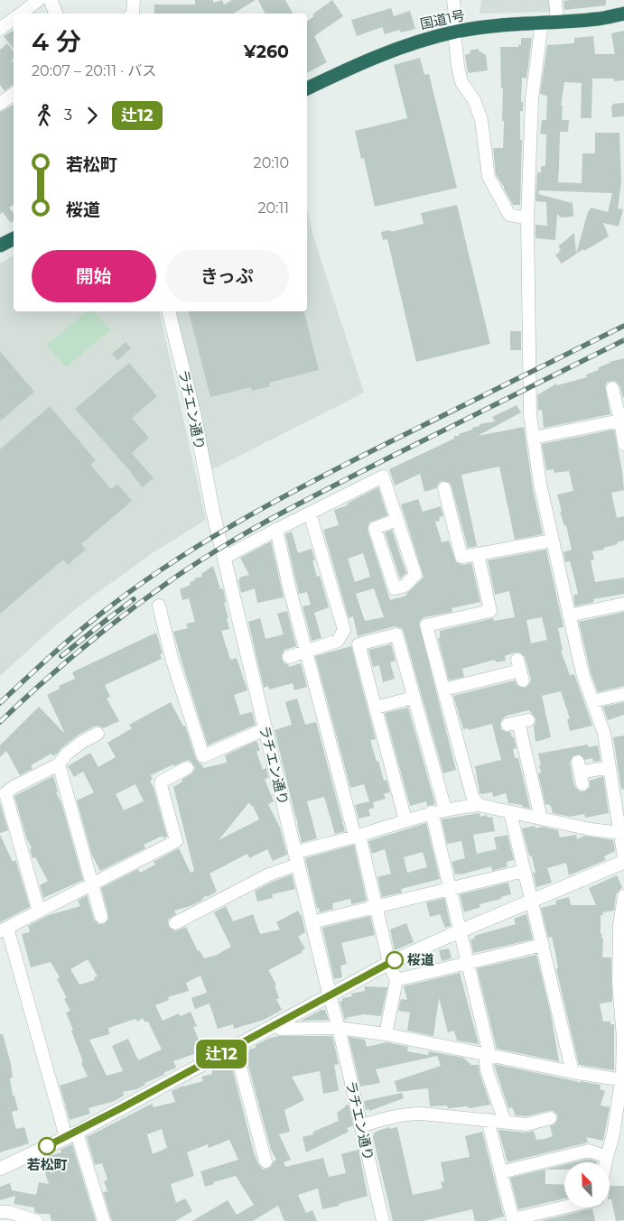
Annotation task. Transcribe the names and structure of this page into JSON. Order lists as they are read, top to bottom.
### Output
{
  "streets": {
    "highway": ["国道1号"],
    "street": ["ラチエン通り"]
  },
  "places": ["桜道", "若松町"],
  "lines": ["bus line 辻12"],
  "north": "top left",
  "page": {
    "on_map": "辻12",
    "heading": ["4 分", "20:07 – 20:11 · バス", "¥260"],
    "legs": ["3", "辻12"],
    "list": [
      {
        "name": "若松町",
        "value": "20:10"
      },
      {
        "name": "桜道",
        "value": "20:11"
      }
    ],
    "buttons": ["開始", "きっぷ"]
  }
}
